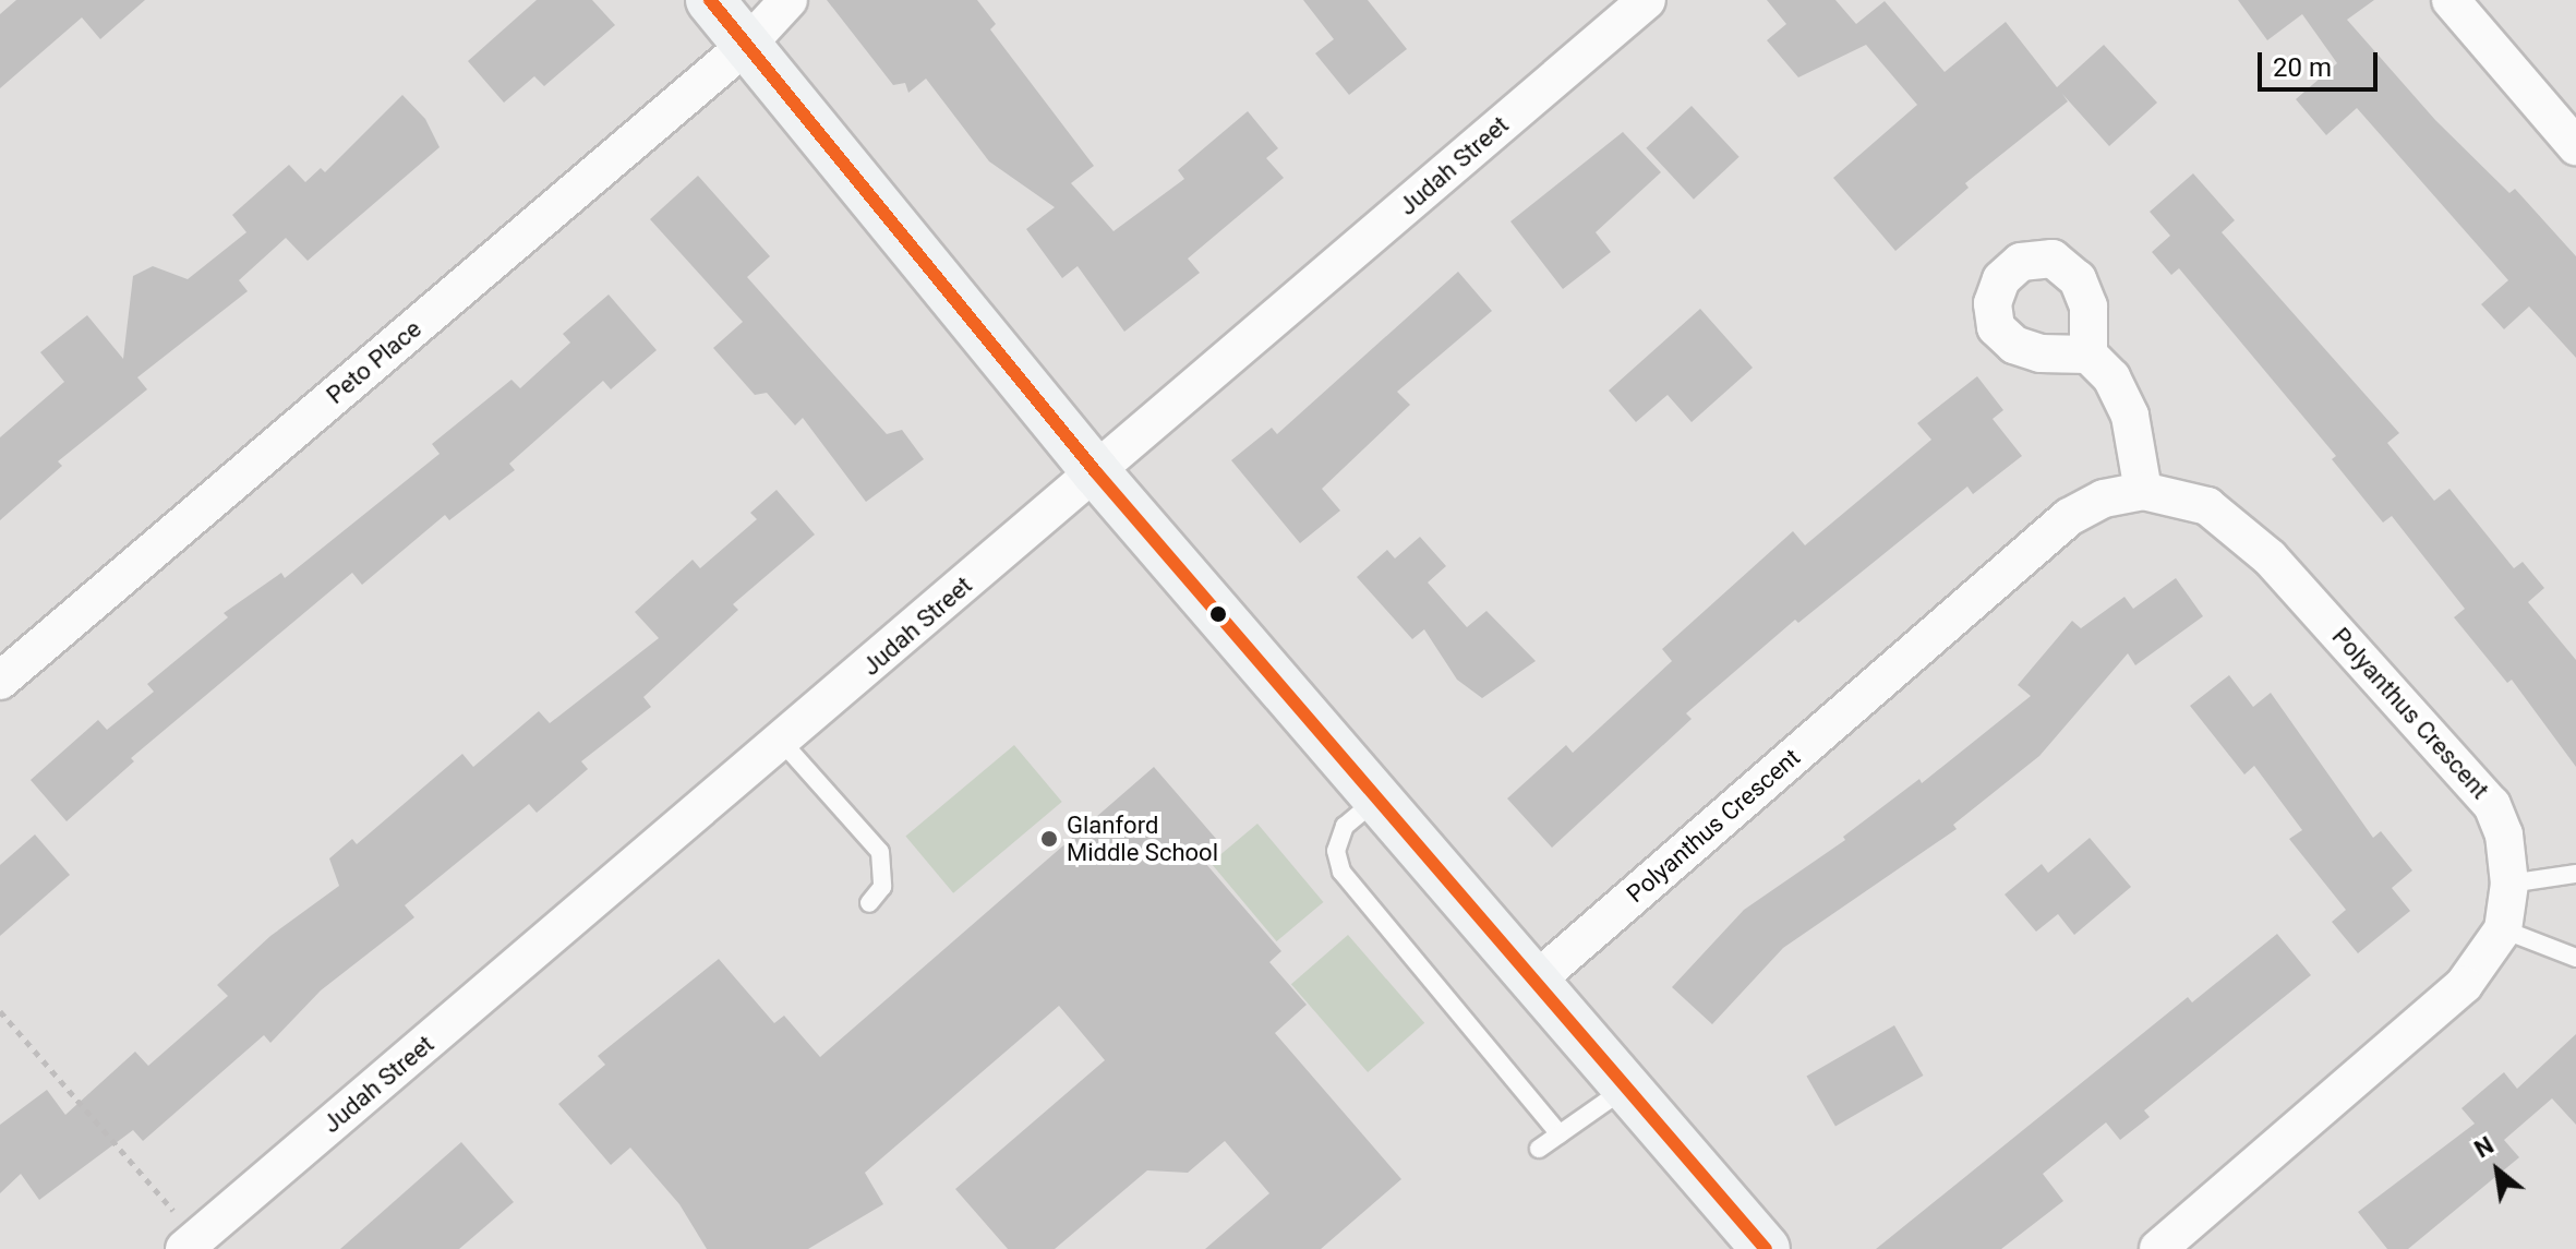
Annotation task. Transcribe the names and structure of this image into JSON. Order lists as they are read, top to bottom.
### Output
{
  "streets": {
    "street": ["Judah Street", "Peto Place", "Polyanthus Crescent"]
  },
  "places": ["Glanford Middle School"],
  "scale_bar": "20 m",
  "north": "top left"
}
